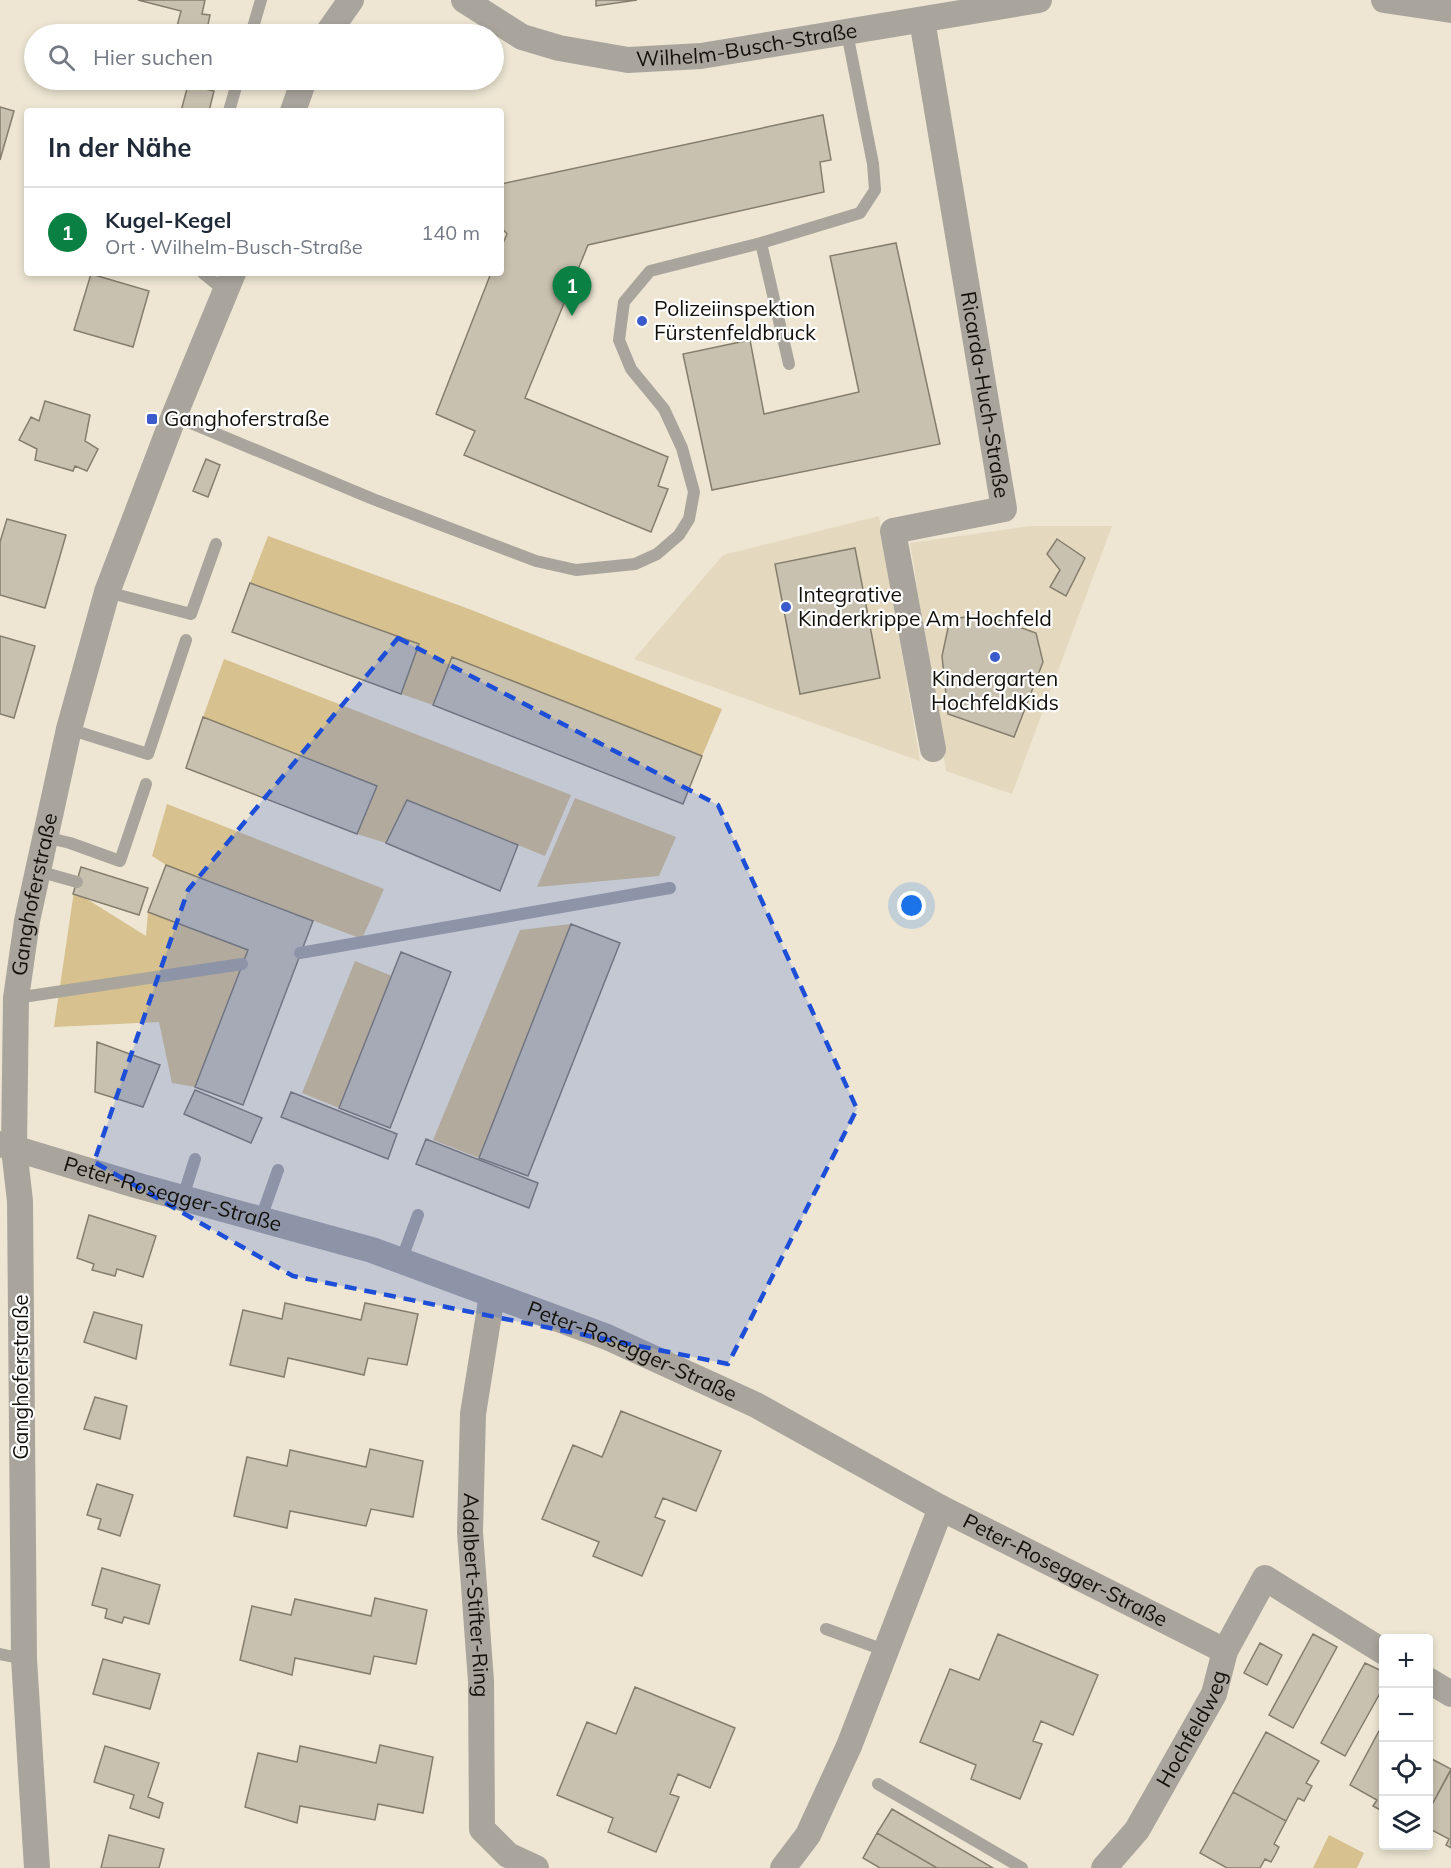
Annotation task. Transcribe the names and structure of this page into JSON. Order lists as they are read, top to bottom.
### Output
{
  "streets": {
    "street": [
      "Wilhelm-Busch-Straße",
      "Ricarda-Huch-Straße",
      "Ganghoferstraße",
      "Peter-Rosegger-Straße",
      "Adalbert-Stifter-Ring",
      "Hochfeldweg"
    ]
  },
  "crossings": [
    ["Wilhelm-Busch-Straße", "Ricarda-Huch-Straße"],
    ["Ganghoferstraße", "Peter-Rosegger-Straße"],
    ["Peter-Rosegger-Straße", "Adalbert-Stifter-Ring"],
    ["Peter-Rosegger-Straße", "Hochfeldweg"]
  ],
  "places": {
    "other": ["Polizeiinspektion Fürstenfeldbruck", "Integrative Kinderkrippe Am Hochfeld", "Kindergarten HochfeldKids"],
    "transit": ["Ganghoferstraße"]
  },
  "page": {
    "search": "Hier suchen",
    "heading": "In der Nähe",
    "list": [
      {
        "mark": "1",
        "name": "Kugel-Kegel",
        "note": "Ort · Wilhelm-Busch-Straße",
        "value": "140 m"
      }
    ],
    "pins": "1",
    "map_buttons": ["+", "−"]
  }
}
